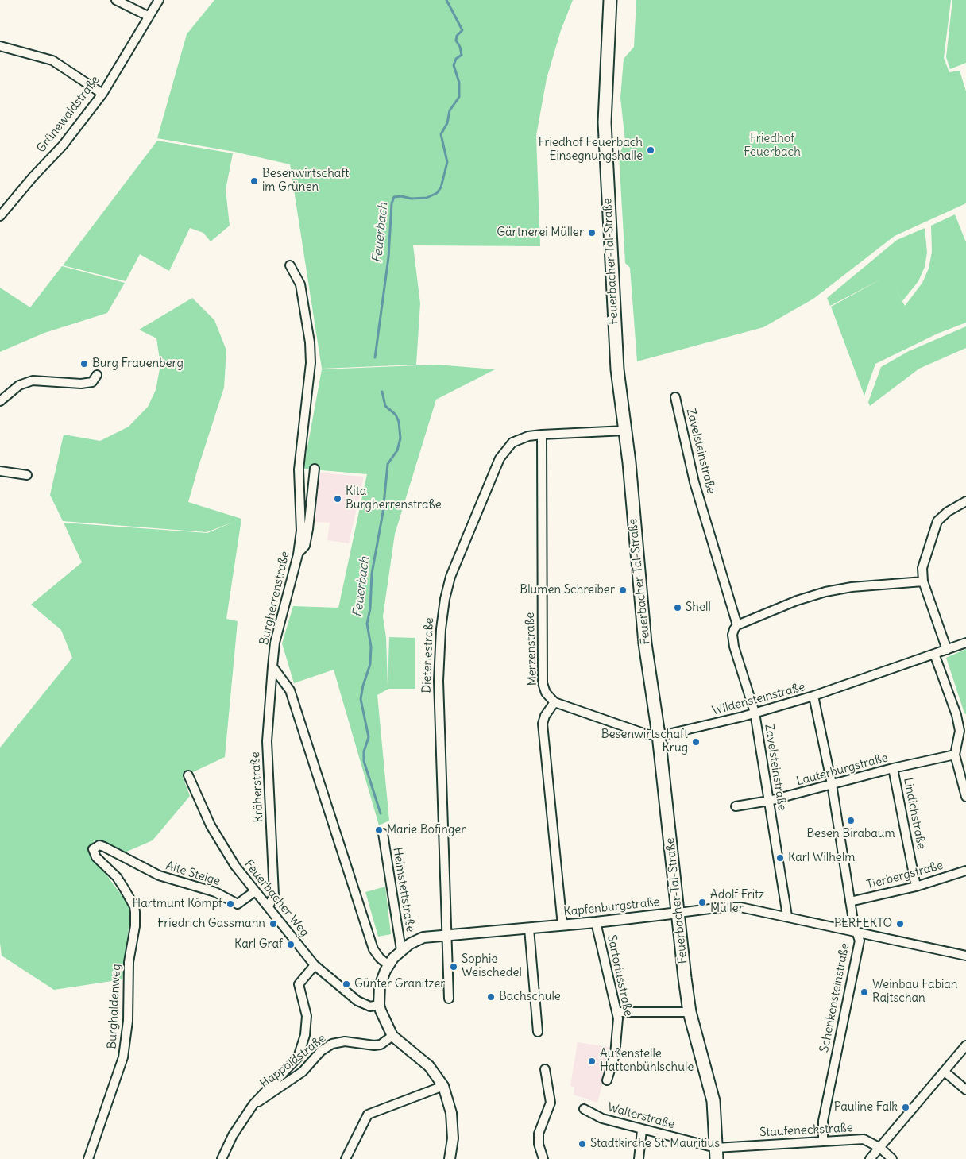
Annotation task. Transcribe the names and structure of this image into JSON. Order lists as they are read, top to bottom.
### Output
{
  "streets": {
    "main road": ["Feuerbacher-Tal-Straße"],
    "street": [
      "Grünewaldstraße",
      "Zavelsteinstraße",
      "Burgherrenstraße",
      "Merzenstraße",
      "Dieterlestraße",
      "Wildensteinstraße",
      "Lauterburgstraße",
      "Kräherstraße",
      "Lindichstraße",
      "Alte Steige",
      "Tierbergstraße",
      "Helmstettstraße",
      "Feuerbacher Weg",
      "Kapfenburgstraße",
      "Sartoriusstraße",
      "Schenkensteinstraße",
      "Burghaldenweg",
      "Happoldstraße",
      "Walterstraße",
      "Staufeneckstraße"
    ]
  },
  "crossings": [
    ["Feuerbacher-Tal-Straße", "Dieterlestraße"],
    ["Feuerbacher-Tal-Straße", "Wildensteinstraße"],
    ["Feuerbacher-Tal-Straße", "Kapfenburgstraße"],
    ["Feuerbacher-Tal-Straße", "Walterstraße"],
    ["Feuerbacher-Tal-Straße", "Staufeneckstraße"],
    ["Zavelsteinstraße", "Wildensteinstraße"],
    ["Zavelsteinstraße", "Lauterburgstraße"],
    ["Zavelsteinstraße", "Kapfenburgstraße"],
    ["Burgherrenstraße", "Kräherstraße"],
    ["Merzenstraße", "Dieterlestraße"],
    ["Merzenstraße", "Wildensteinstraße"],
    ["Dieterlestraße", "Kapfenburgstraße"],
    ["Wildensteinstraße", "Schenkensteinstraße"],
    ["Lauterburgstraße", "Lindichstraße"],
    ["Lauterburgstraße", "Schenkensteinstraße"],
    ["Kräherstraße", "Feuerbacher Weg"],
    ["Lindichstraße", "Tierbergstraße"],
    ["Alte Steige", "Feuerbacher Weg"],
    ["Alte Steige", "Burghaldenweg"],
    ["Tierbergstraße", "Schenkensteinstraße"],
    ["Helmstettstraße", "Kapfenburgstraße"],
    ["Feuerbacher Weg", "Happoldstraße"],
    ["Kapfenburgstraße", "Sartoriusstraße"],
    ["Kapfenburgstraße", "Schenkensteinstraße"],
    ["Schenkensteinstraße", "Staufeneckstraße"],
    ["Walterstraße", "Staufeneckstraße"]
  ],
  "water": ["Feuerbach"],
  "parks": ["Friedhof Feuerbach"],
  "places": [
    "Friedhof Feuerbach Einsegnungshalle",
    "Besenwirtschaft im Grünen",
    "Gärtnerei Müller",
    "Burg Frauenberg",
    "Kita Burgherrenstraße",
    "Blumen Schreiber",
    "Shell",
    "Besenwirtschaft Krug",
    "Besen Birabaum",
    "Marie Bofinger",
    "Karl Wilhelm",
    "Adolf Fritz Müller",
    "Hartmunt Kömpf",
    "Friedrich Gassmann",
    "PERFEKTO",
    "Karl Graf",
    "Sophie Weischedel",
    "Günter Granitzer",
    "Weinbau Fabian Rajtschan",
    "Bachschule",
    "Außenstelle Hattenbühlschule",
    "Pauline Falk",
    "Stadtkirche St. Mauritius"
  ]
}
